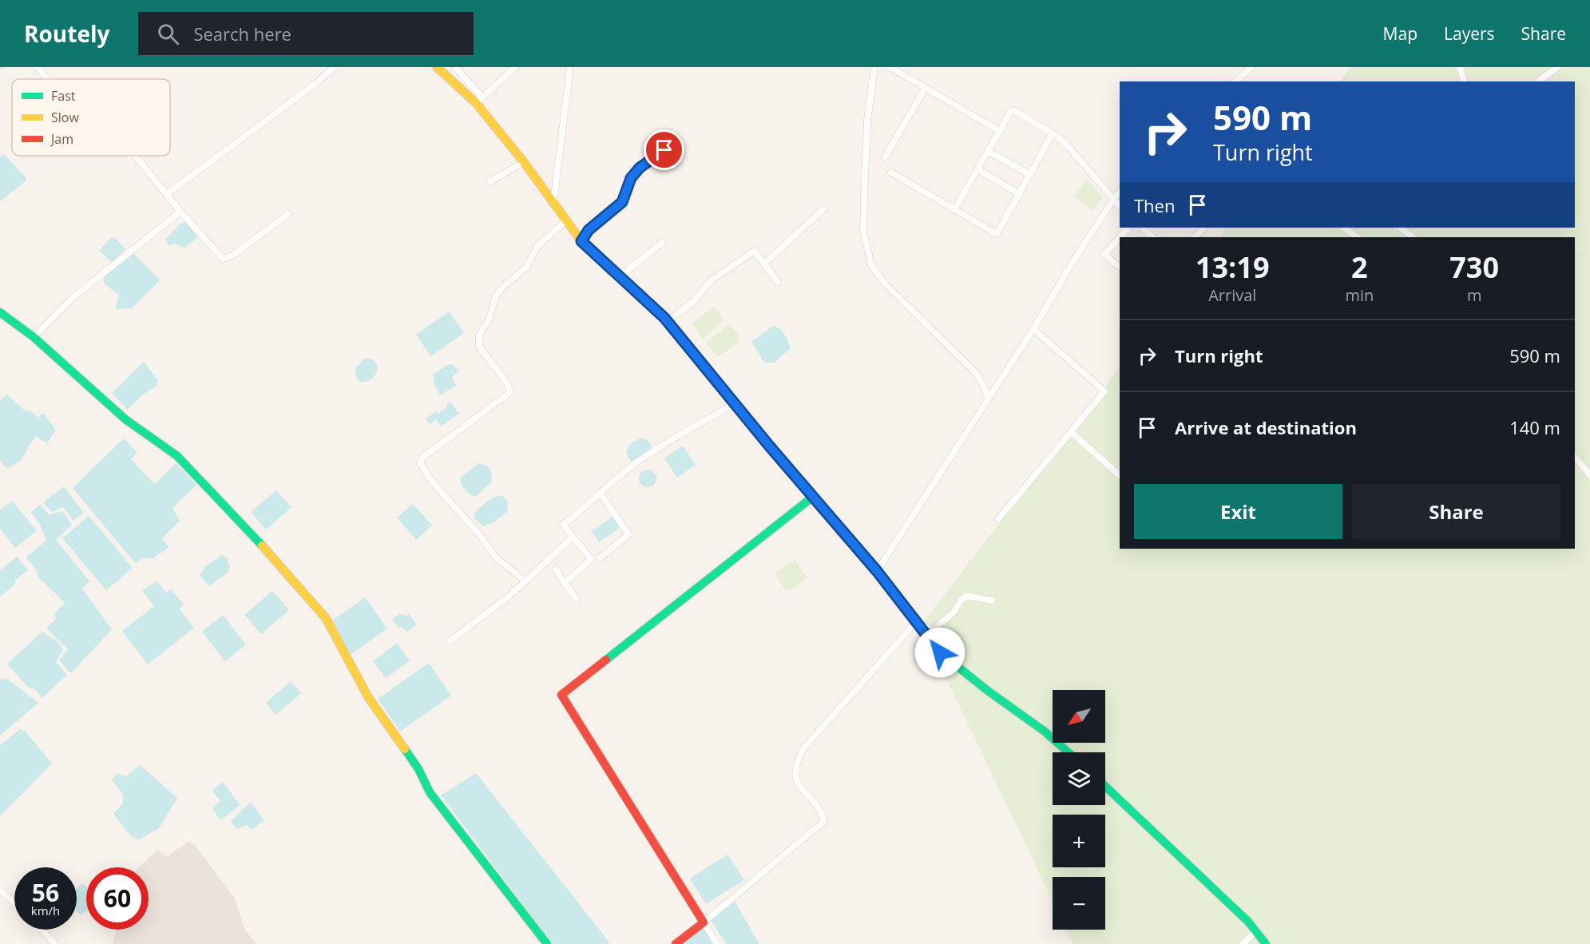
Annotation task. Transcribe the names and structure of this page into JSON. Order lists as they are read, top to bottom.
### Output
{
  "legend": ["Fast", "Slow", "Jam"],
  "north": "bottom left",
  "page": {
    "header": "Routely",
    "search": "Search here",
    "nav": ["Map", "Layers", "Share"],
    "turn": ["590 m", "Turn right"],
    "then": "Then",
    "eta": [
      "13:19",
      "Arrival",
      "2",
      "min",
      "730",
      "m"
    ],
    "list": [
      {
        "name": "Turn right",
        "value": "590 m"
      },
      {
        "name": "Arrive at destination",
        "value": "140 m"
      }
    ],
    "buttons": ["Exit", "Share"],
    "map_buttons": ["+", "−"],
    "speed": "56 km/h",
    "limit": "60"
  }
}
